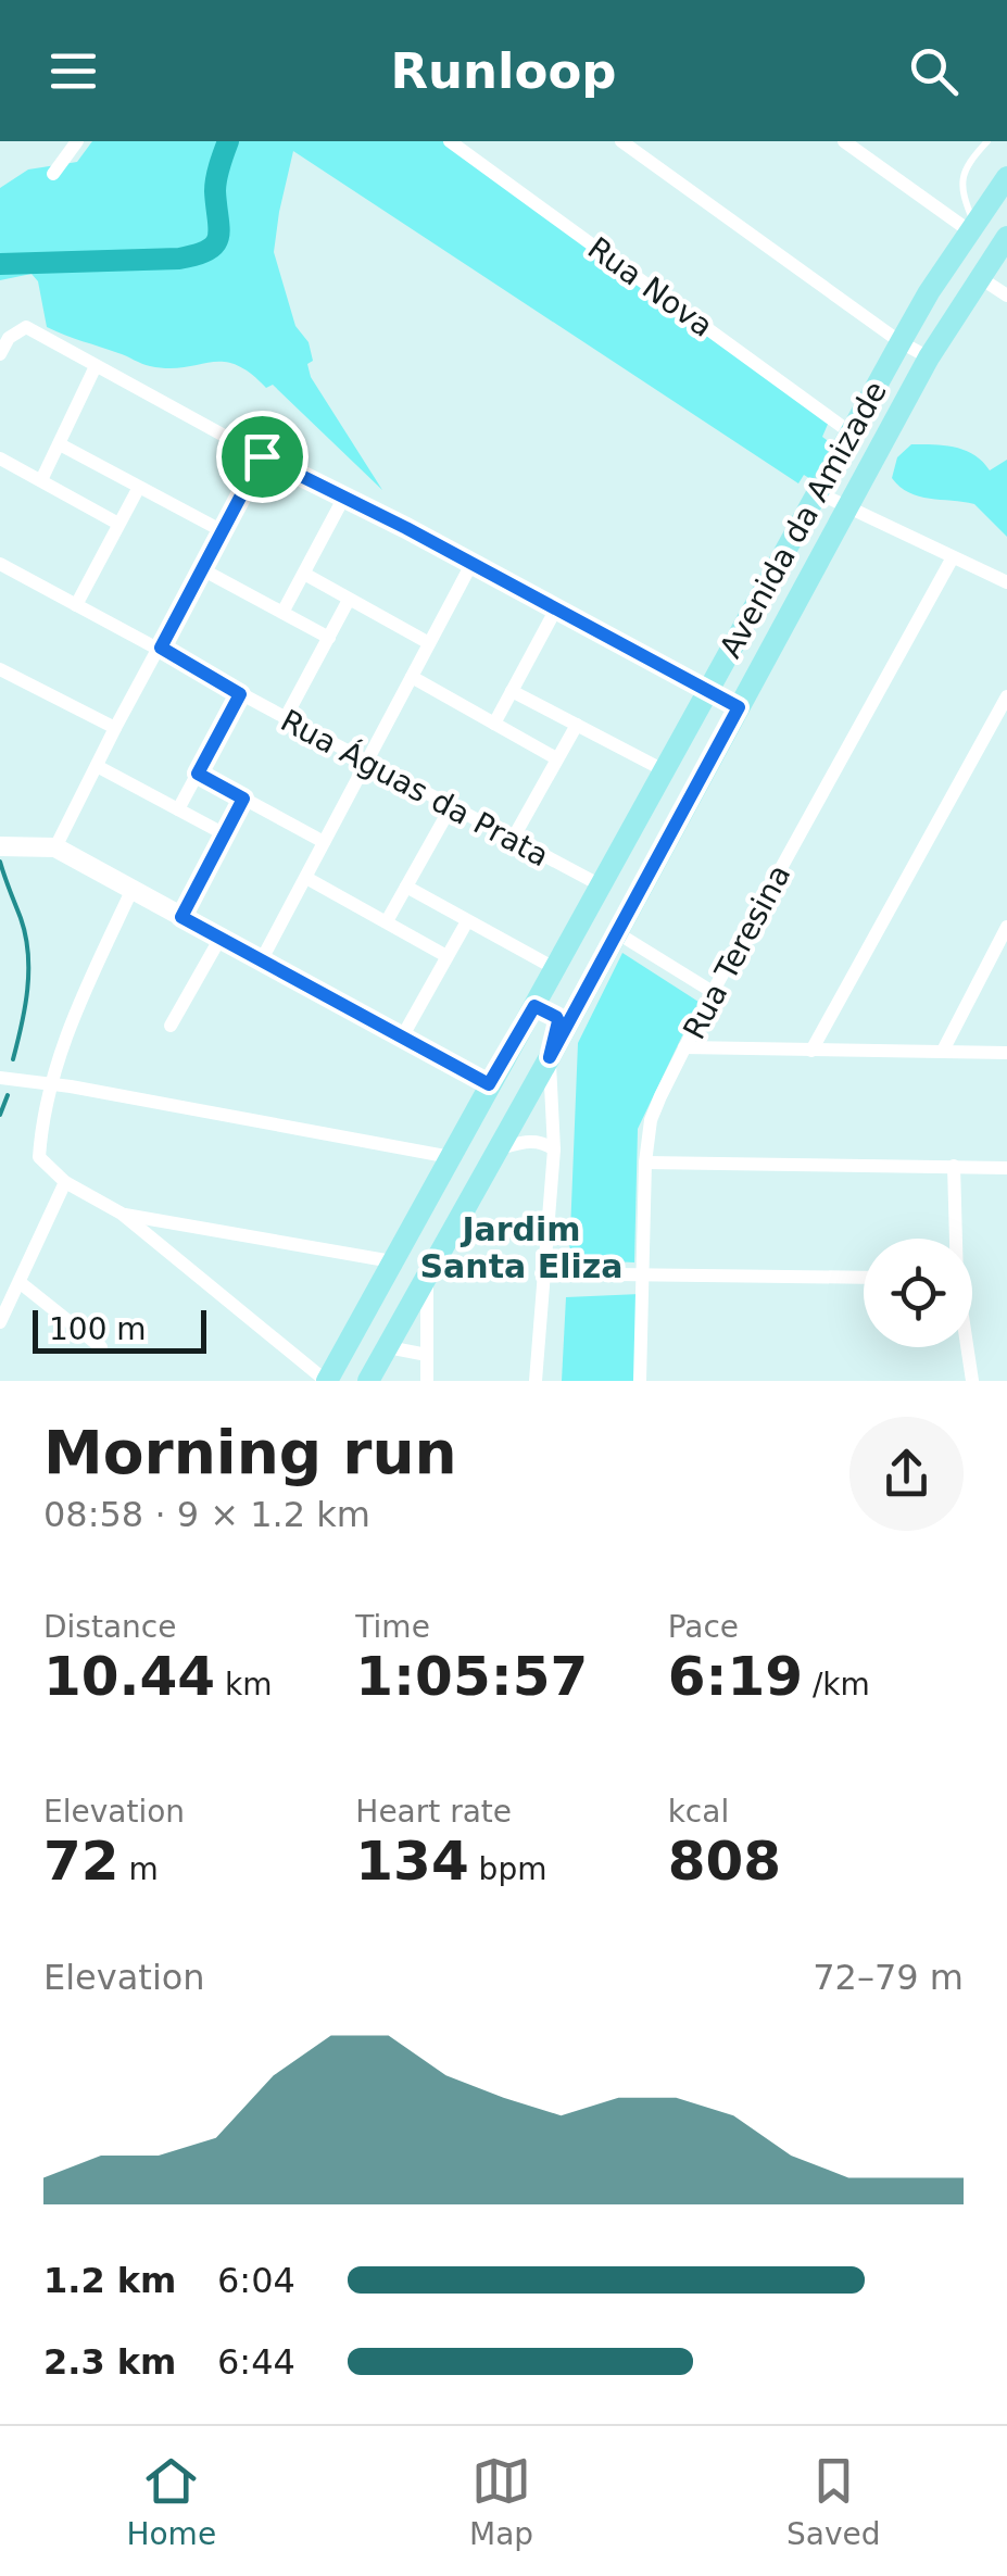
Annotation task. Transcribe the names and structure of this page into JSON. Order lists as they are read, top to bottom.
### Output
{
  "streets": {
    "main road": ["Avenida da Amizade"],
    "street": ["Rua Nova", "Rua Águas da Prata", "Rua Teresina"]
  },
  "crossings": [
    ["Rua Nova", "Avenida da Amizade"],
    ["Avenida da Amizade", "Rua Águas da Prata"]
  ],
  "districts": ["Jardim Santa Eliza"],
  "scale_bar": "100 m",
  "page": {
    "header": "Runloop",
    "scale": "100 m",
    "heading": ["Morning run", "08:58 · 9 × 1.2 km"],
    "stats": [
      ["Distance", "10.44 km"],
      ["Time", "1:05:57"],
      ["Pace", "6:19 /km"],
      ["Elevation", "72 m"],
      ["Heart rate", "134 bpm"],
      ["kcal", "808"]
    ],
    "chart": ["Elevation", "72–79 m"],
    "list": [
      {
        "name": "1.2 km",
        "note": "6:04"
      },
      {
        "name": "2.3 km",
        "note": "6:44"
      }
    ],
    "tabs": ["Home", "Map", "Saved"]
  }
}
